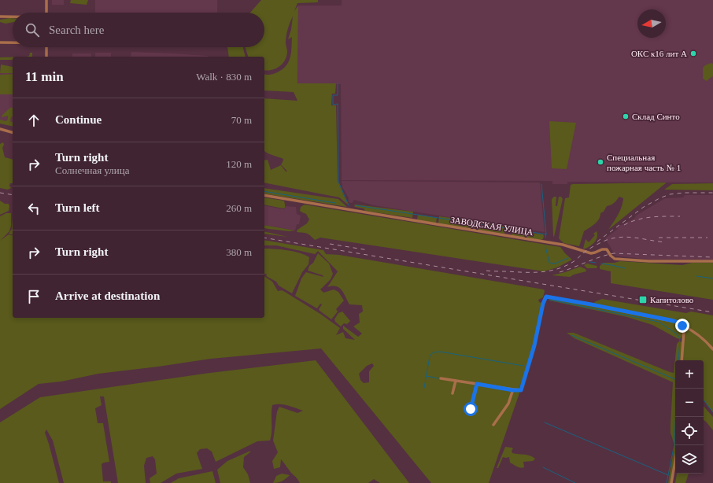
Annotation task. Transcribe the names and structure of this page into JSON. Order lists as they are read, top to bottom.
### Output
{
  "streets": {
    "street": ["ЗАВОДСКАЯ УЛИЦА"]
  },
  "places": {
    "other": ["ОКС к16 лит А", "Склад Синто", "Специальная пожарная часть № 1"],
    "transit": ["Капитолово"]
  },
  "north": "left",
  "page": {
    "search": "Search here",
    "heading": ["11 min", "Walk · 830 m"],
    "list": [
      ["Continue", "70 m"],
      ["Turn right", "Солнечная улица", "120 m"],
      ["Turn left", "260 m"],
      ["Turn right", "380 m"],
      "Arrive at destination"
    ],
    "map_buttons": ["+", "−"]
  }
}
